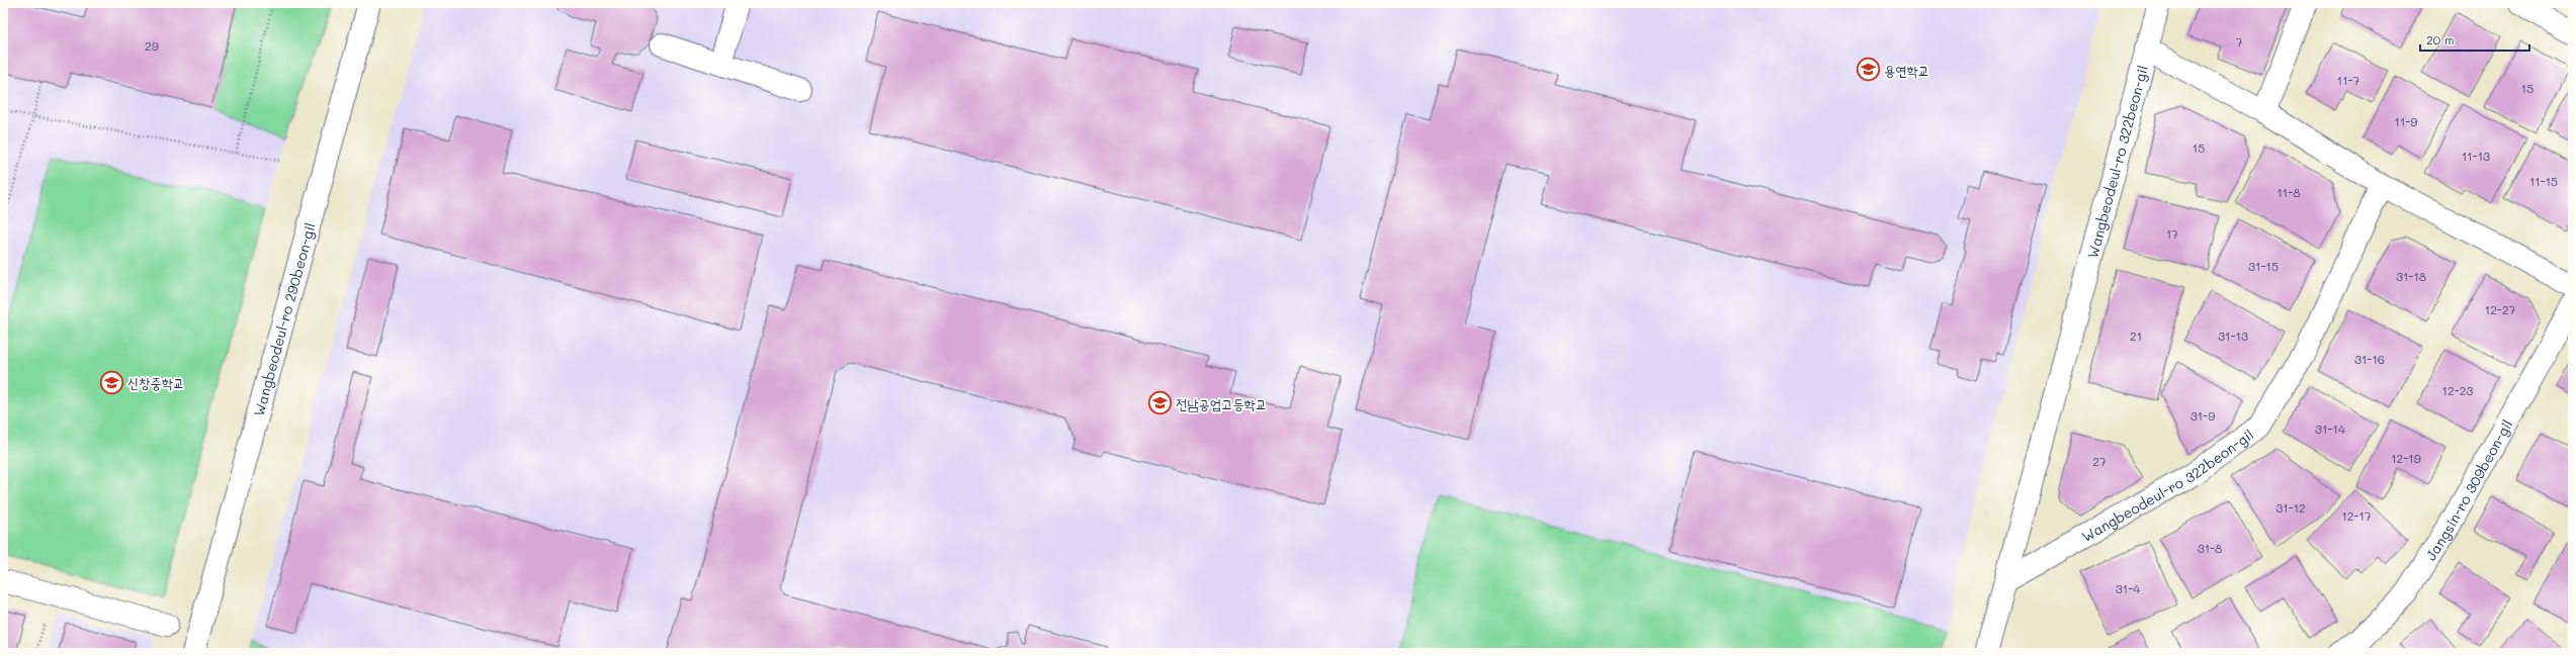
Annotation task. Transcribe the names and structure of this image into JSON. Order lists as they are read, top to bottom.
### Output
{
  "streets": {
    "street": ["Wangbeodeul-ro 322beon-gil", "Wangbeodeul-ro 290beon-gil", "Jangsin-ro 309beon-gil"]
  },
  "places": {
    "school or university": ["용연학교", "신창중학교", "전남공업고등학교"]
  },
  "house_numbers": [
    "7",
    "29",
    "11-7",
    "15",
    "11-9",
    "15",
    "11-13",
    "11-15",
    "11-8",
    "17",
    "31-15",
    "31-18",
    "12-27",
    "21",
    "31-13",
    "31-16",
    "12-23",
    "31-9",
    "31-14",
    "12-19",
    "27",
    "31-12",
    "12-17",
    "31-8",
    "31-4"
  ],
  "scale_bar": "20 m"
}
